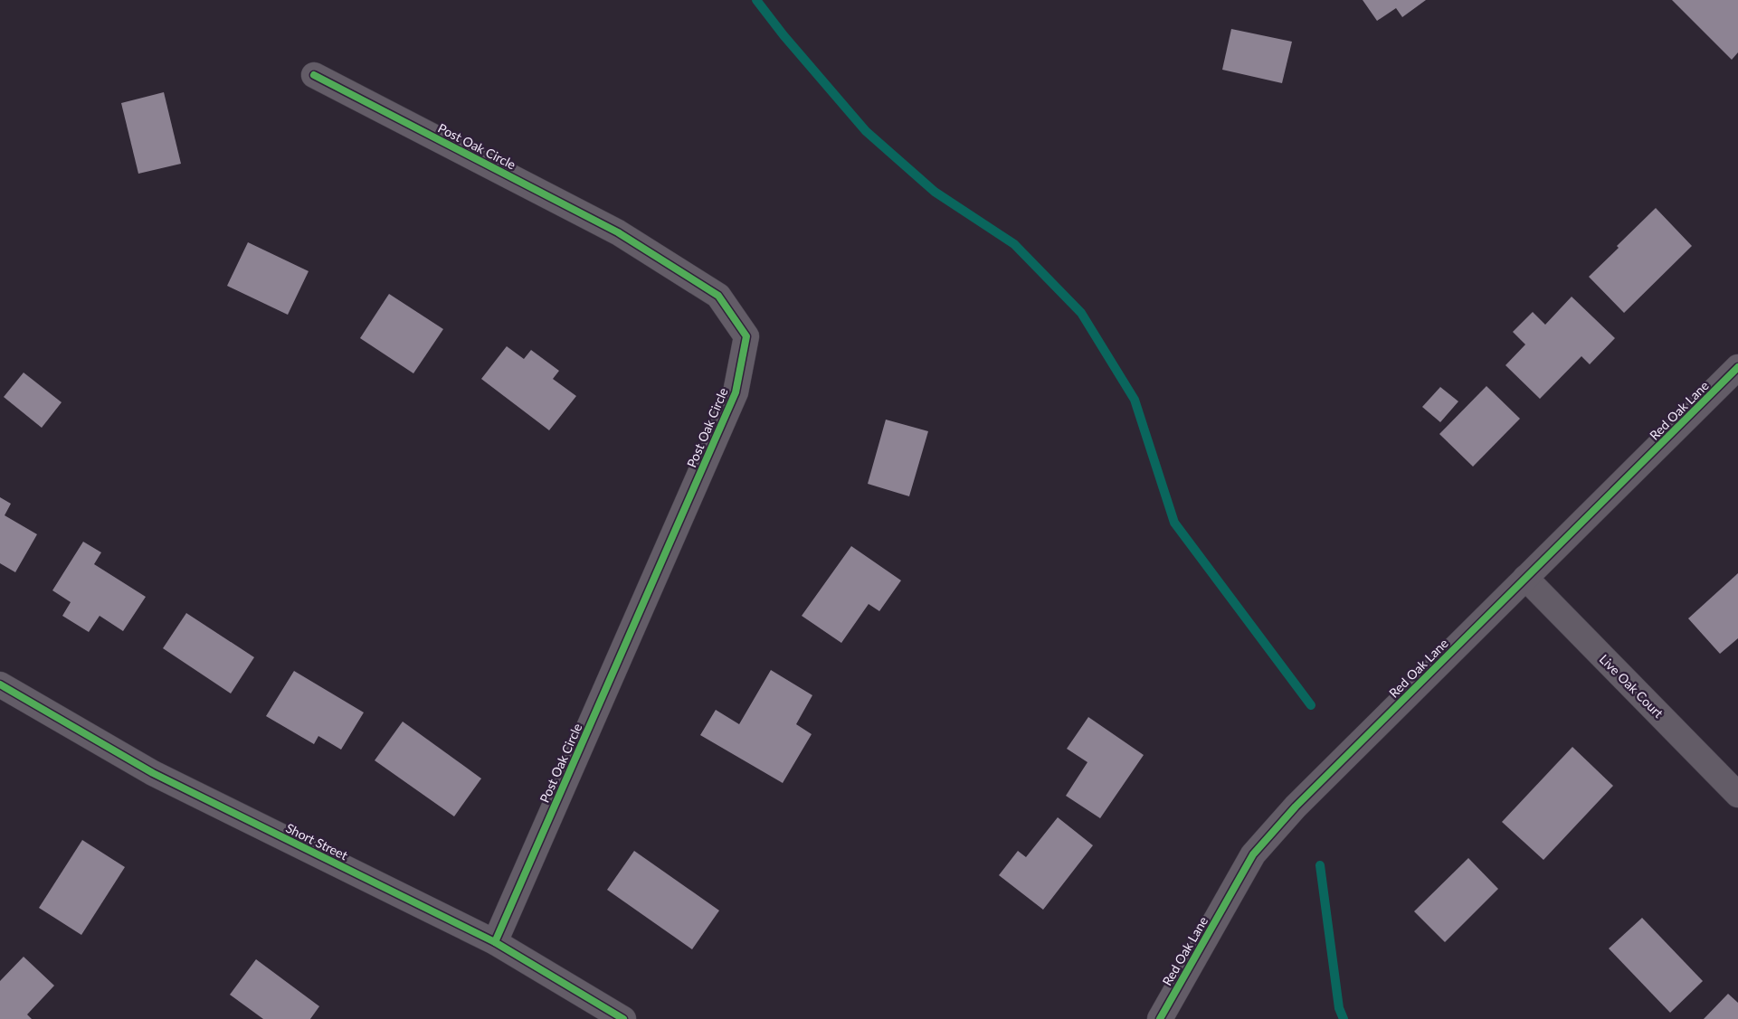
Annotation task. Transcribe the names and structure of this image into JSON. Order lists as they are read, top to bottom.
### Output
{
  "streets": {
    "street": [
      "Post Oak Circle",
      "Red Oak Lane",
      "Live Oak Court",
      "Short Street"
    ]
  },
  "crossings": [
    ["Post Oak Circle", "Short Street"],
    ["Red Oak Lane", "Live Oak Court"]
  ]
}
